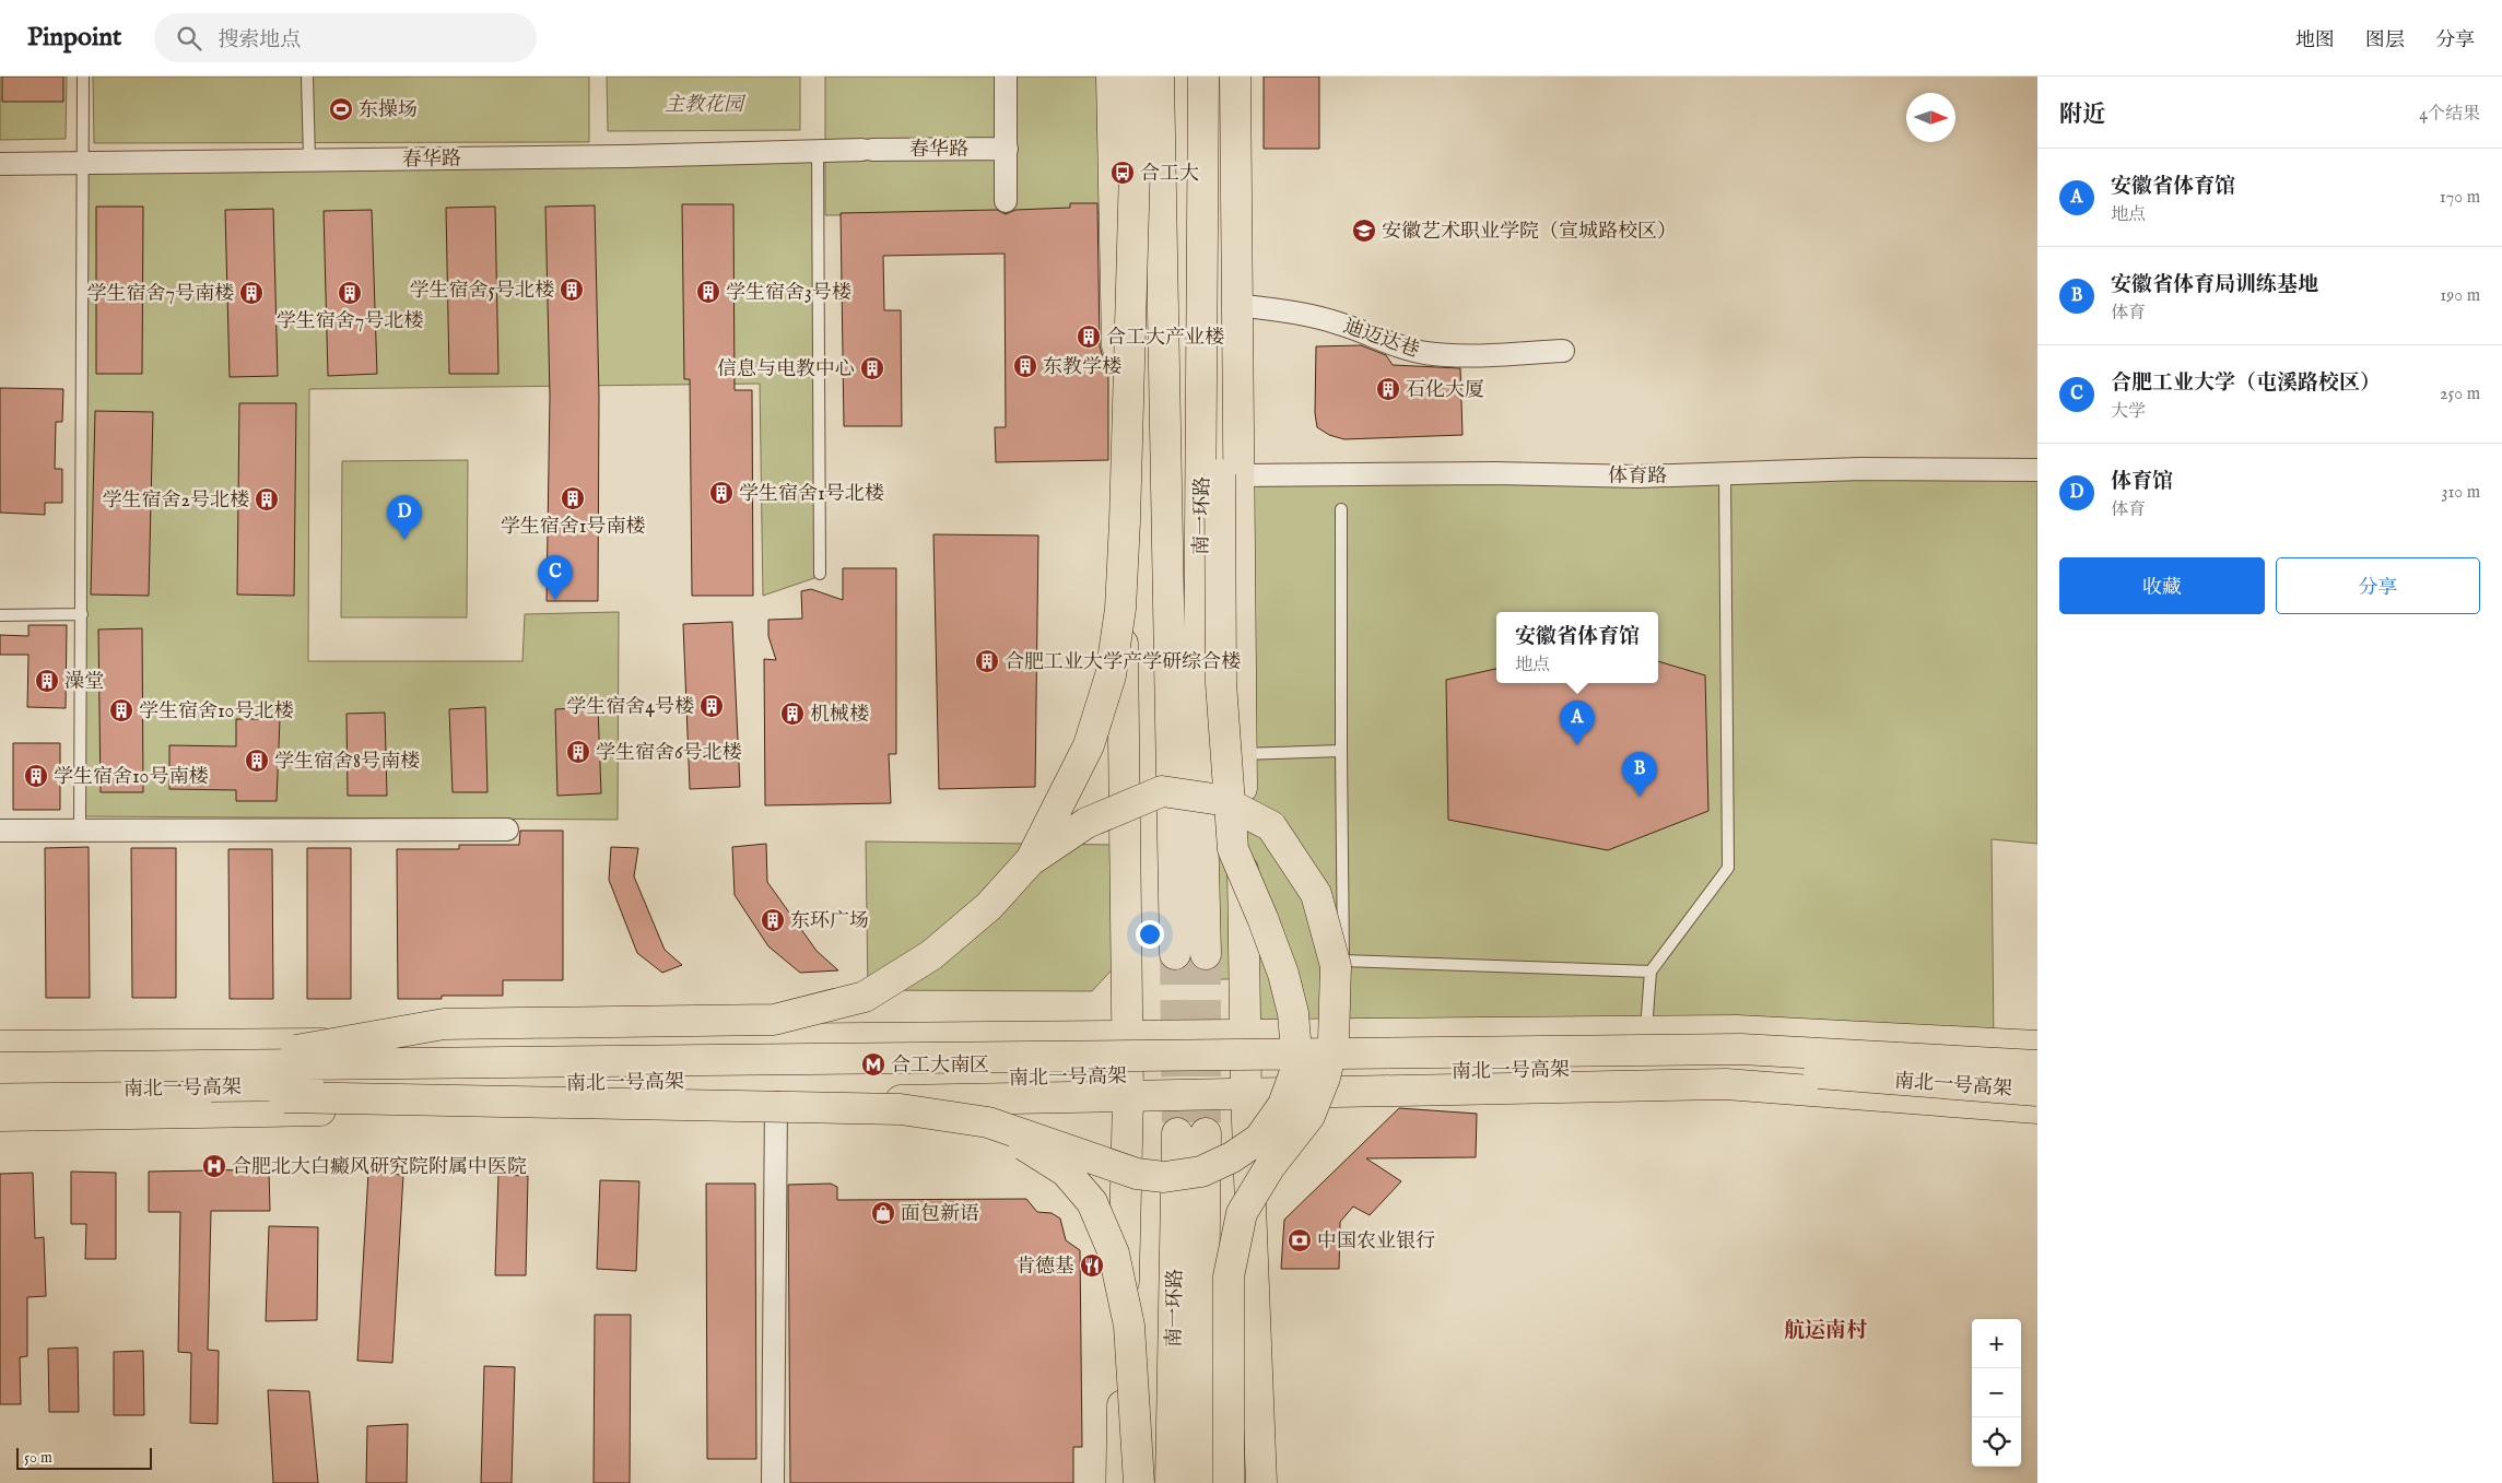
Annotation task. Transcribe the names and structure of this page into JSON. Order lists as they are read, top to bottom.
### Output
{
  "streets": {
    "main road": ["南一环路", "南北一号高架"],
    "street": ["春华路", "迪迈达巷", "体育路"]
  },
  "districts": ["航运南村"],
  "parks": ["主教花园"],
  "places": {
    "sports": ["东操场"],
    "bus stop": ["合工大"],
    "school or university": ["安徽艺术职业学院（宣城路校区）"],
    "building": [
      "学生宿舍5号北楼",
      "学生宿舍3号楼",
      "学生宿舍7号南楼",
      "学生宿舍7号北楼",
      "合工大产业楼",
      "东教学楼",
      "信息与电教中心",
      "石化大厦",
      "学生宿舍1号北楼",
      "学生宿舍1号南楼",
      "学生宿舍2号北楼",
      "合肥工业大学产学研综合楼",
      "澡堂",
      "学生宿舍4号楼",
      "学生宿舍10号北楼",
      "机械楼",
      "学生宿舍6号北楼",
      "学生宿舍8号南楼",
      "学生宿舍10号南楼",
      "东环广场"
    ],
    "metro station": ["合工大南区"],
    "hospital": ["合肥北大白癜风研究院附属中医院"],
    "shop": ["面包新语"],
    "bank": ["中国农业银行"],
    "restaurant": ["肯德基"]
  },
  "scale_bar": "50 m",
  "north": "right",
  "page": {
    "header": "Pinpoint",
    "search": "搜索地点",
    "nav": ["地图", "图层", "分享"],
    "heading": ["附近", "4个结果"],
    "list": [
      {
        "mark": "A",
        "name": "安徽省体育馆",
        "note": "地点",
        "value": "170 m"
      },
      {
        "mark": "B",
        "name": "安徽省体育局训练基地",
        "note": "体育",
        "value": "190 m"
      },
      {
        "mark": "C",
        "name": "合肥工业大学（屯溪路校区）",
        "note": "大学",
        "value": "250 m"
      },
      {
        "mark": "D",
        "name": "体育馆",
        "note": "体育",
        "value": "310 m"
      }
    ],
    "pins": [
      "D",
      "C",
      "A",
      "B"
    ],
    "buttons": ["收藏", "分享"],
    "popup": ["安徽省体育馆", "地点"],
    "map_buttons": ["+", "−"],
    "scale": "50 m"
  }
}
